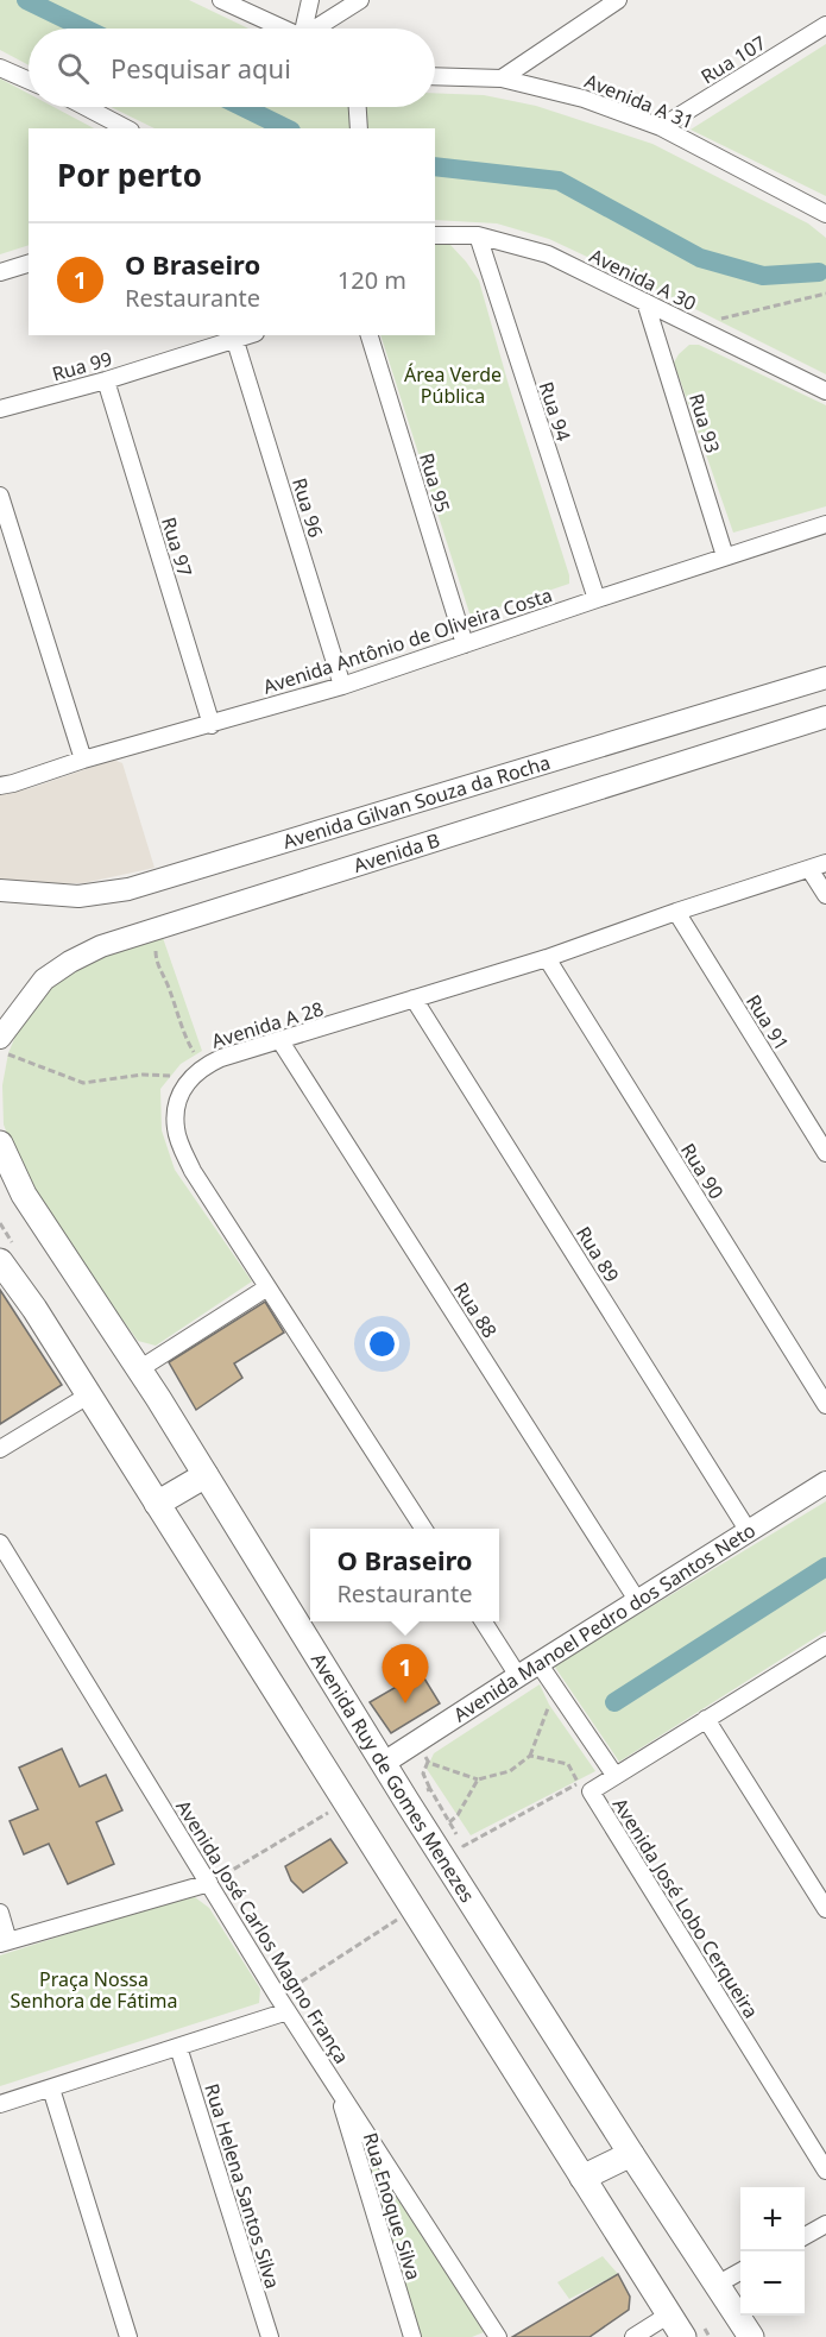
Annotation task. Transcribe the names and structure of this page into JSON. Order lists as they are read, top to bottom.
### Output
{
  "streets": {
    "main road": ["Avenida Ruy de Gomes Menezes"],
    "street": [
      "Rua 107",
      "Avenida A 31",
      "Avenida A 30",
      "Rua 99",
      "Rua 94",
      "Rua 93",
      "Rua 95",
      "Rua 96",
      "Rua 97",
      "Avenida Antônio de Oliveira Costa",
      "Avenida Gilvan Souza da Rocha",
      "Avenida B",
      "Rua 91",
      "Avenida A 28",
      "Rua 90",
      "Rua 89",
      "Rua 88",
      "Avenida Manoel Pedro dos Santos Neto",
      "Avenida José Lobo Cerqueira",
      "Avenida José Carlos Magno França",
      "Rua Helena Santos Silva",
      "Rua Enoque Silva"
    ]
  },
  "crossings": [
    ["Rua 107", "Avenida A 31"],
    ["Avenida A 30", "Rua 94"],
    ["Avenida A 30", "Rua 93"],
    ["Rua 99", "Rua 96"],
    ["Rua 99", "Rua 97"],
    ["Rua 94", "Avenida Antônio de Oliveira Costa"],
    ["Rua 93", "Avenida Antônio de Oliveira Costa"],
    ["Rua 95", "Avenida Antônio de Oliveira Costa"],
    ["Rua 96", "Avenida Antônio de Oliveira Costa"],
    ["Rua 97", "Avenida Antônio de Oliveira Costa"],
    ["Rua 91", "Avenida A 28"],
    ["Avenida A 28", "Rua 90"],
    ["Avenida A 28", "Rua 89"],
    ["Avenida A 28", "Rua 88"],
    ["Rua 89", "Avenida Manoel Pedro dos Santos Neto"],
    ["Rua 88", "Avenida Manoel Pedro dos Santos Neto"],
    ["Avenida Manoel Pedro dos Santos Neto", "Avenida Ruy de Gomes Menezes"],
    ["Avenida José Carlos Magno França", "Rua Enoque Silva"]
  ],
  "parks": ["Área Verde Pública", "Praça Nossa Senhora de Fátima"],
  "page": {
    "search": "Pesquisar aqui",
    "heading": "Por perto",
    "list": [
      {
        "mark": "1",
        "name": "O Braseiro",
        "note": "Restaurante",
        "value": "120 m"
      }
    ],
    "popup": ["O Braseiro", "Restaurante"],
    "pins": "1",
    "map_buttons": ["+", "−"]
  }
}
